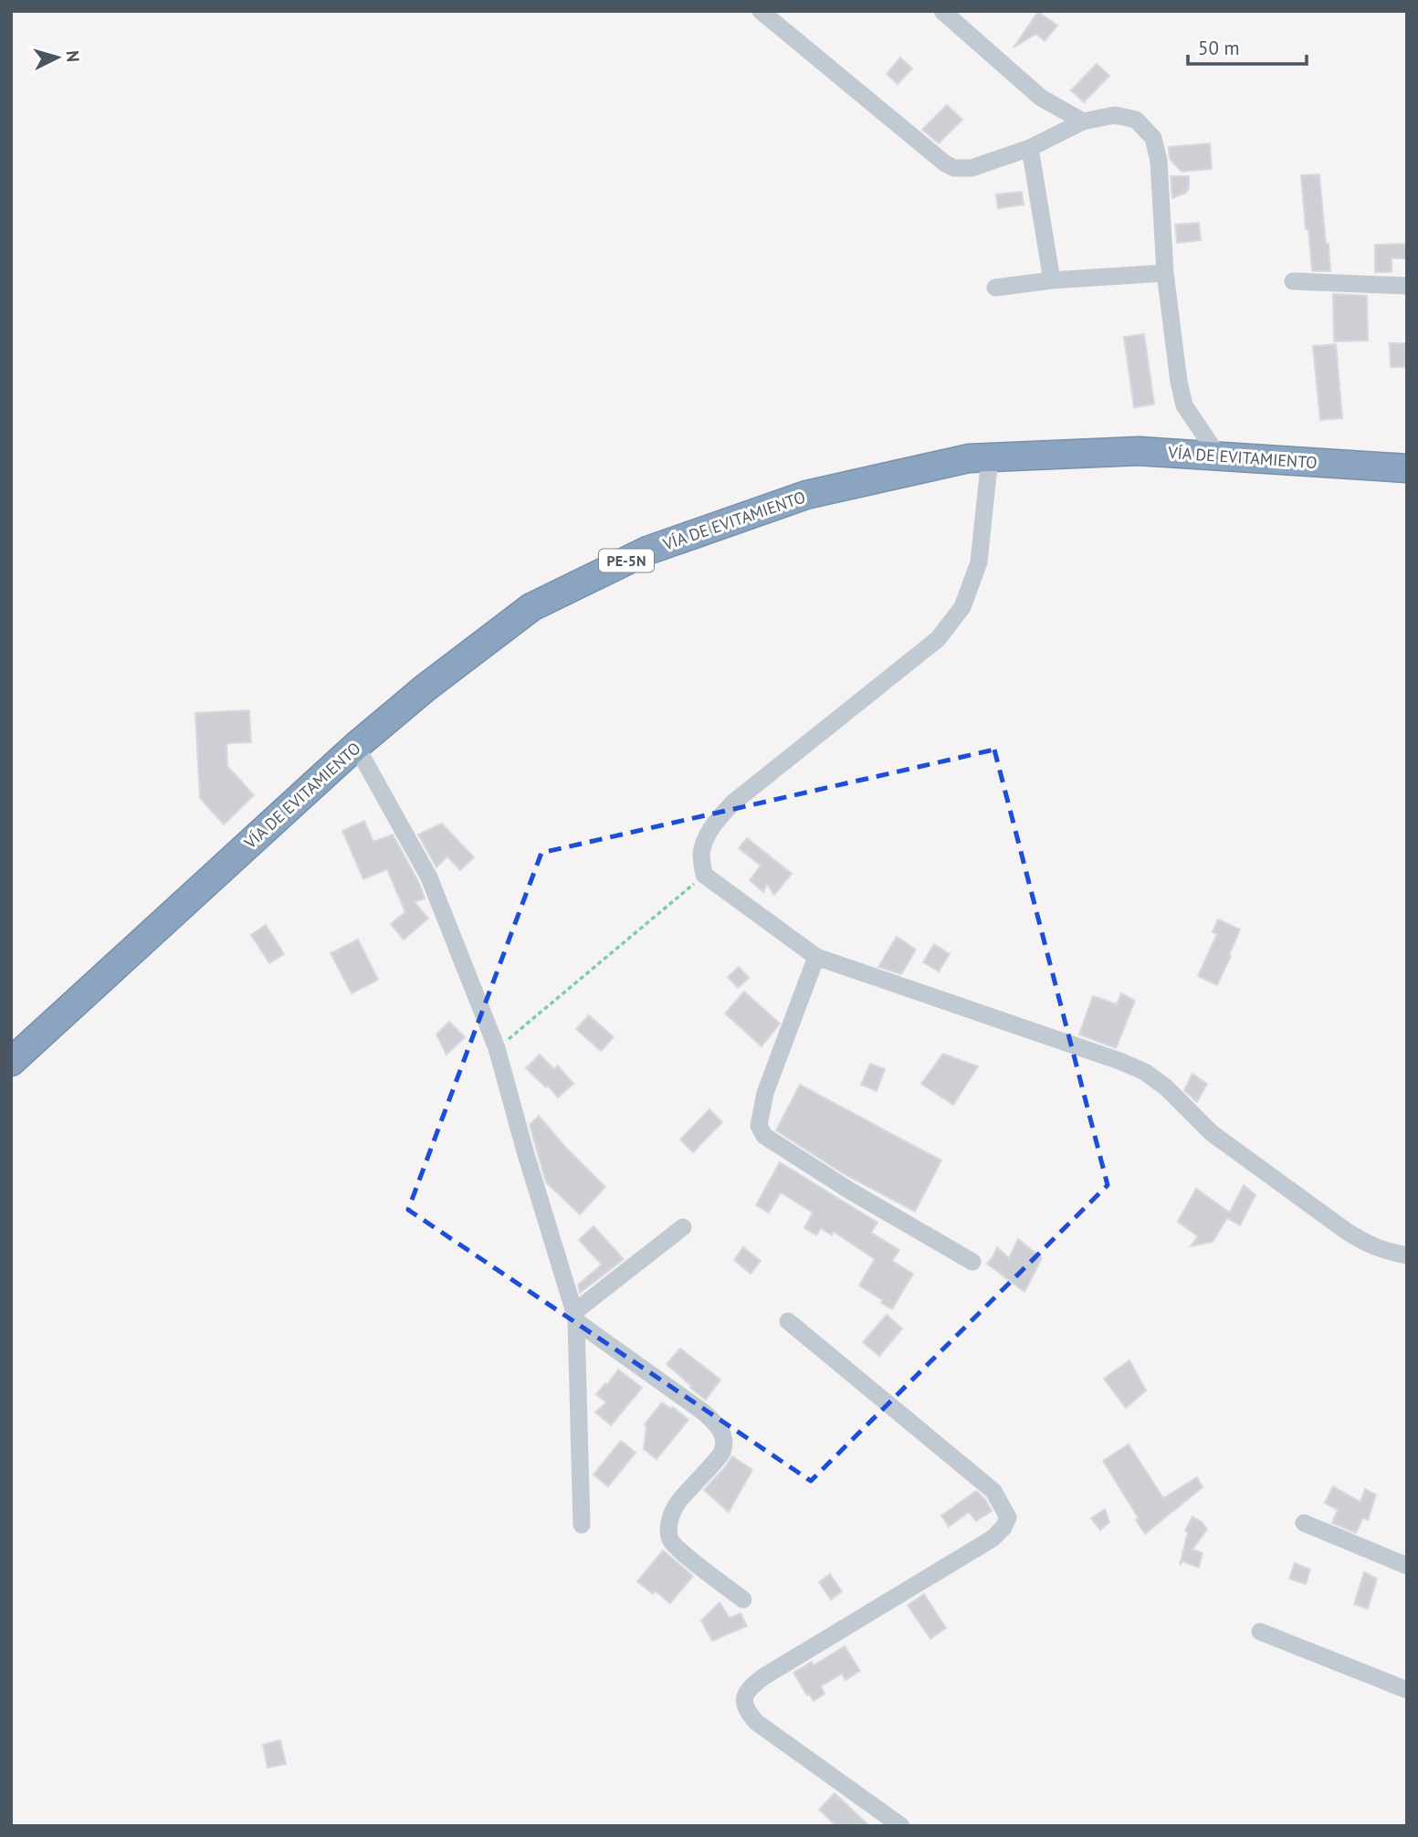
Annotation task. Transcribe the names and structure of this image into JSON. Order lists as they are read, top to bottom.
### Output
{
  "streets": {
    "highway": ["VÍA DE EVITAMIENTO", "PE-5N"]
  },
  "scale_bar": "50 m",
  "north": "right"
}
